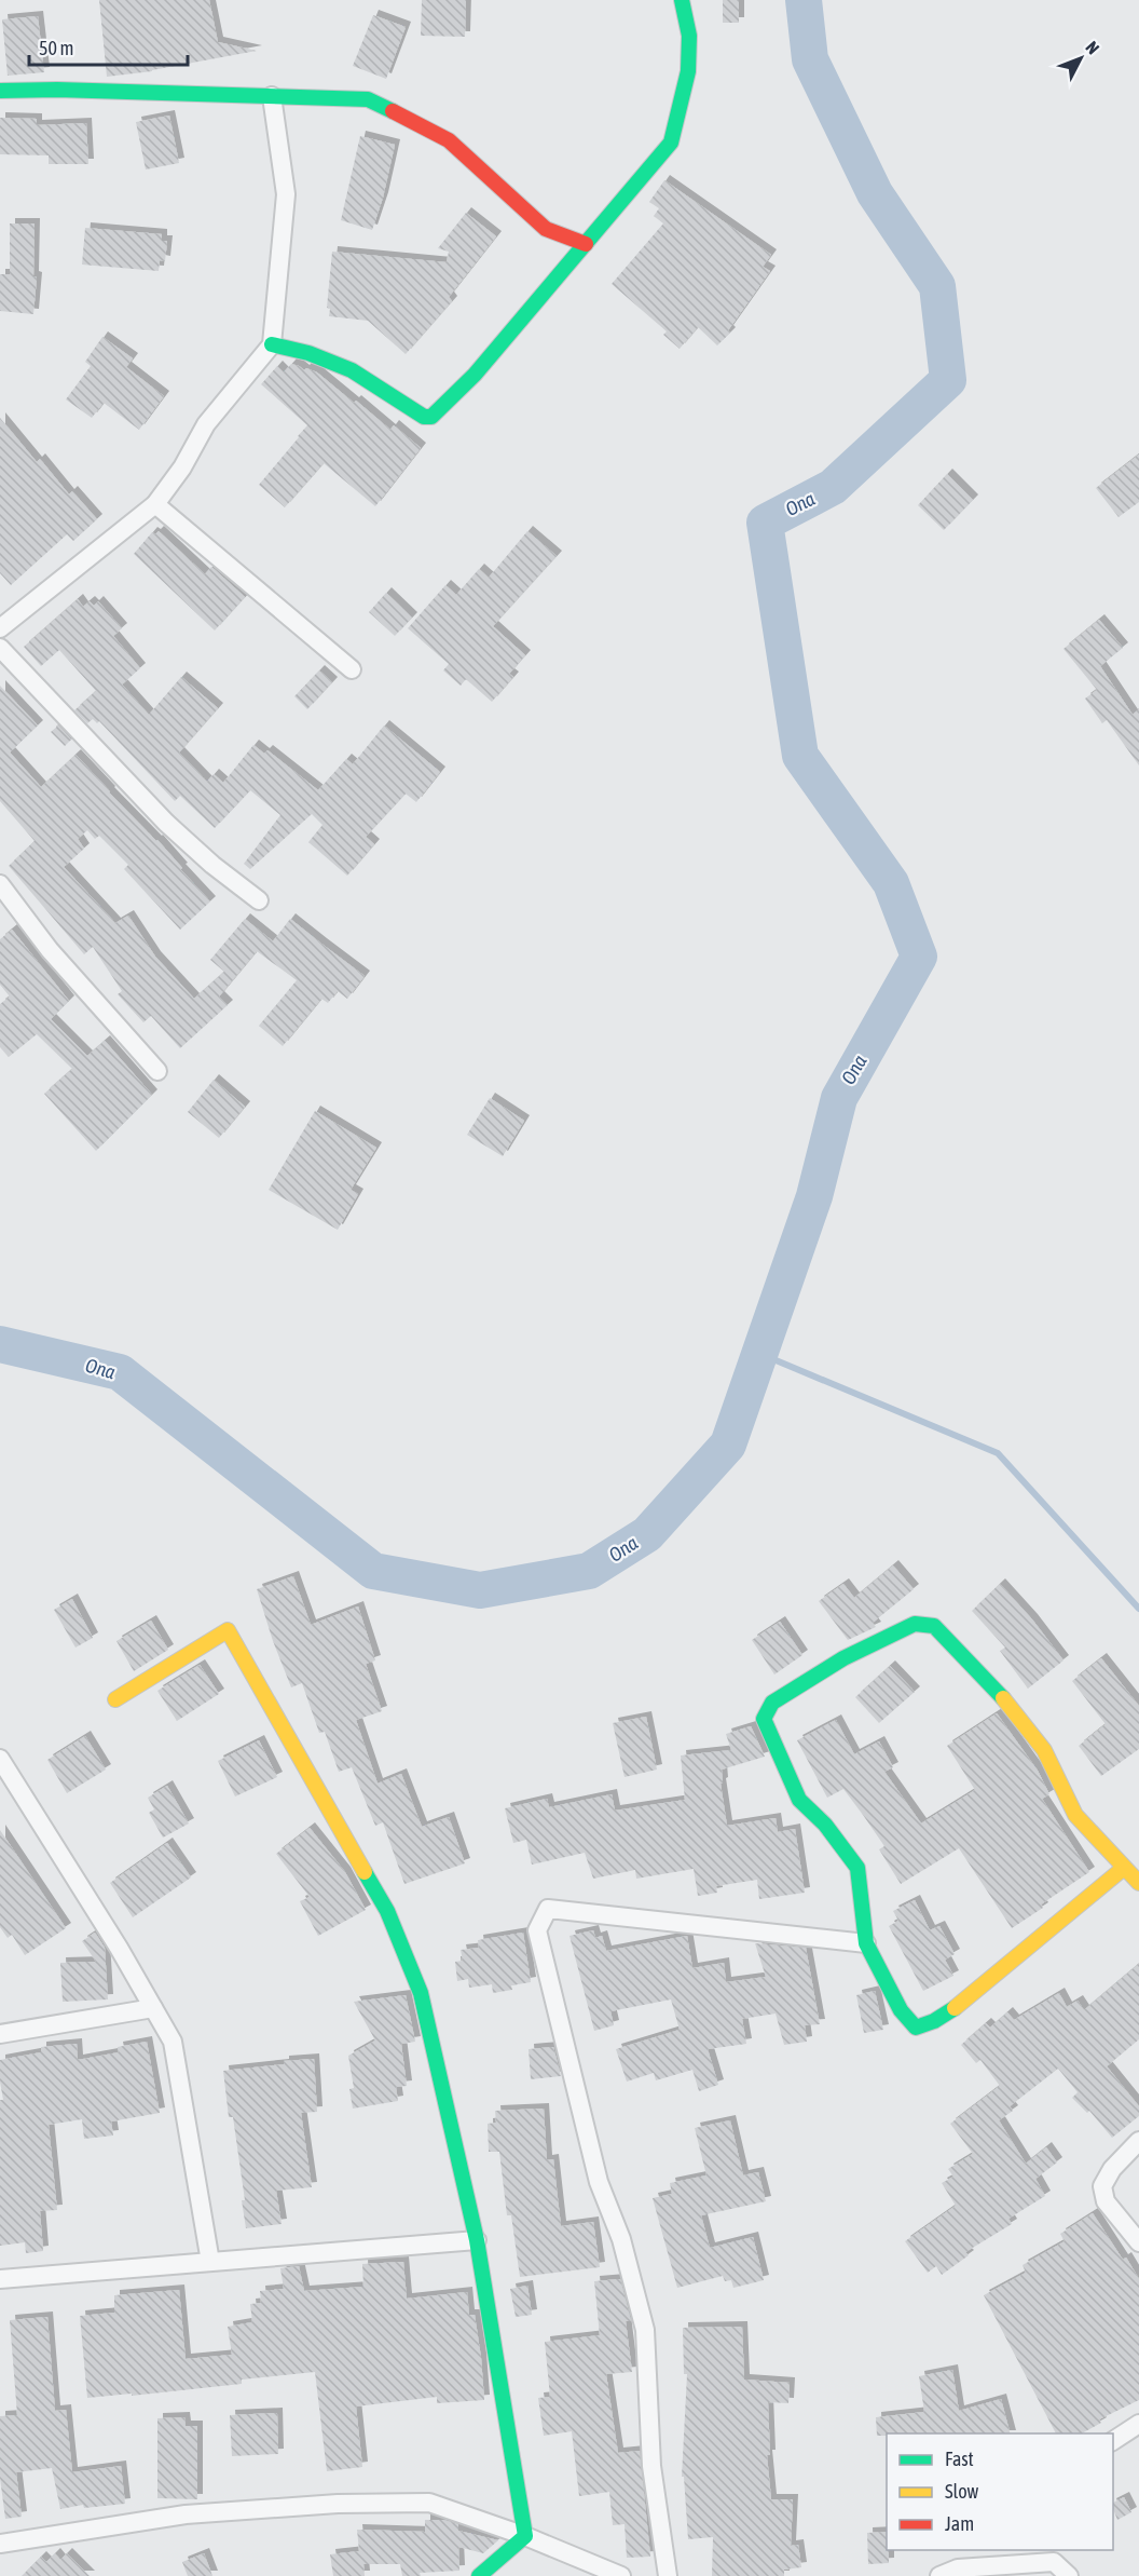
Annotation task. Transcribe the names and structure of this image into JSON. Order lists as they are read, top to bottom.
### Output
{
  "water": ["Ona"],
  "legend": ["Fast", "Slow", "Jam"],
  "scale_bar": "50 m",
  "north": "top right"
}
